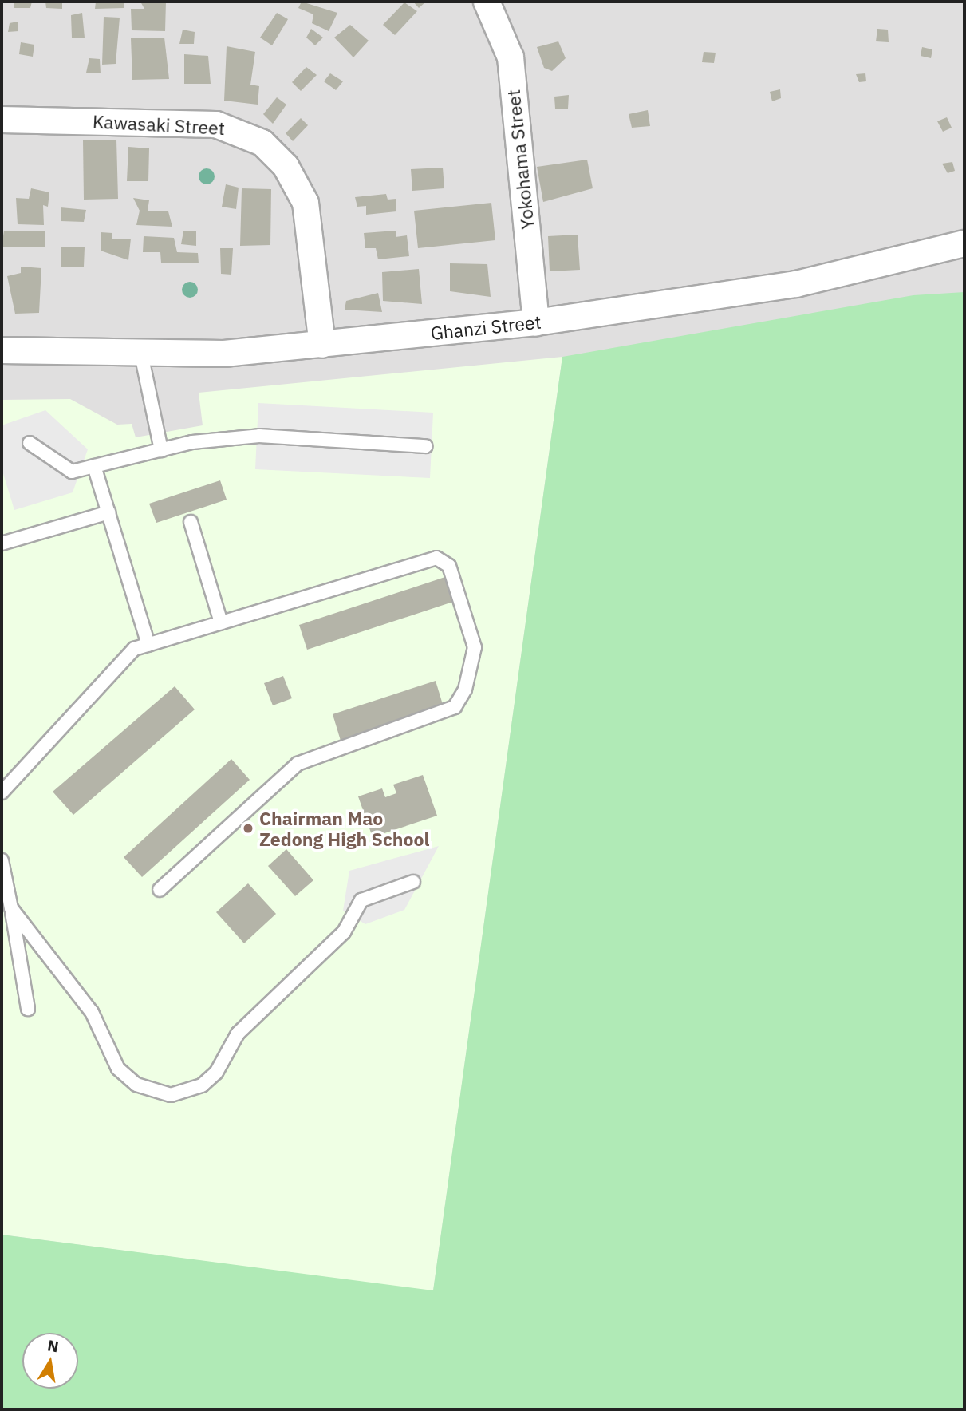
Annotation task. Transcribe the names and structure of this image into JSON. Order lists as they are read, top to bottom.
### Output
{
  "streets": {
    "street": ["Kawasaki Street", "Yokohama Street", "Ghanzi Street"]
  },
  "crossings": [
    ["Kawasaki Street", "Ghanzi Street"],
    ["Yokohama Street", "Ghanzi Street"]
  ],
  "places": ["Chairman Mao Zedong High School"],
  "north": "top"
}
